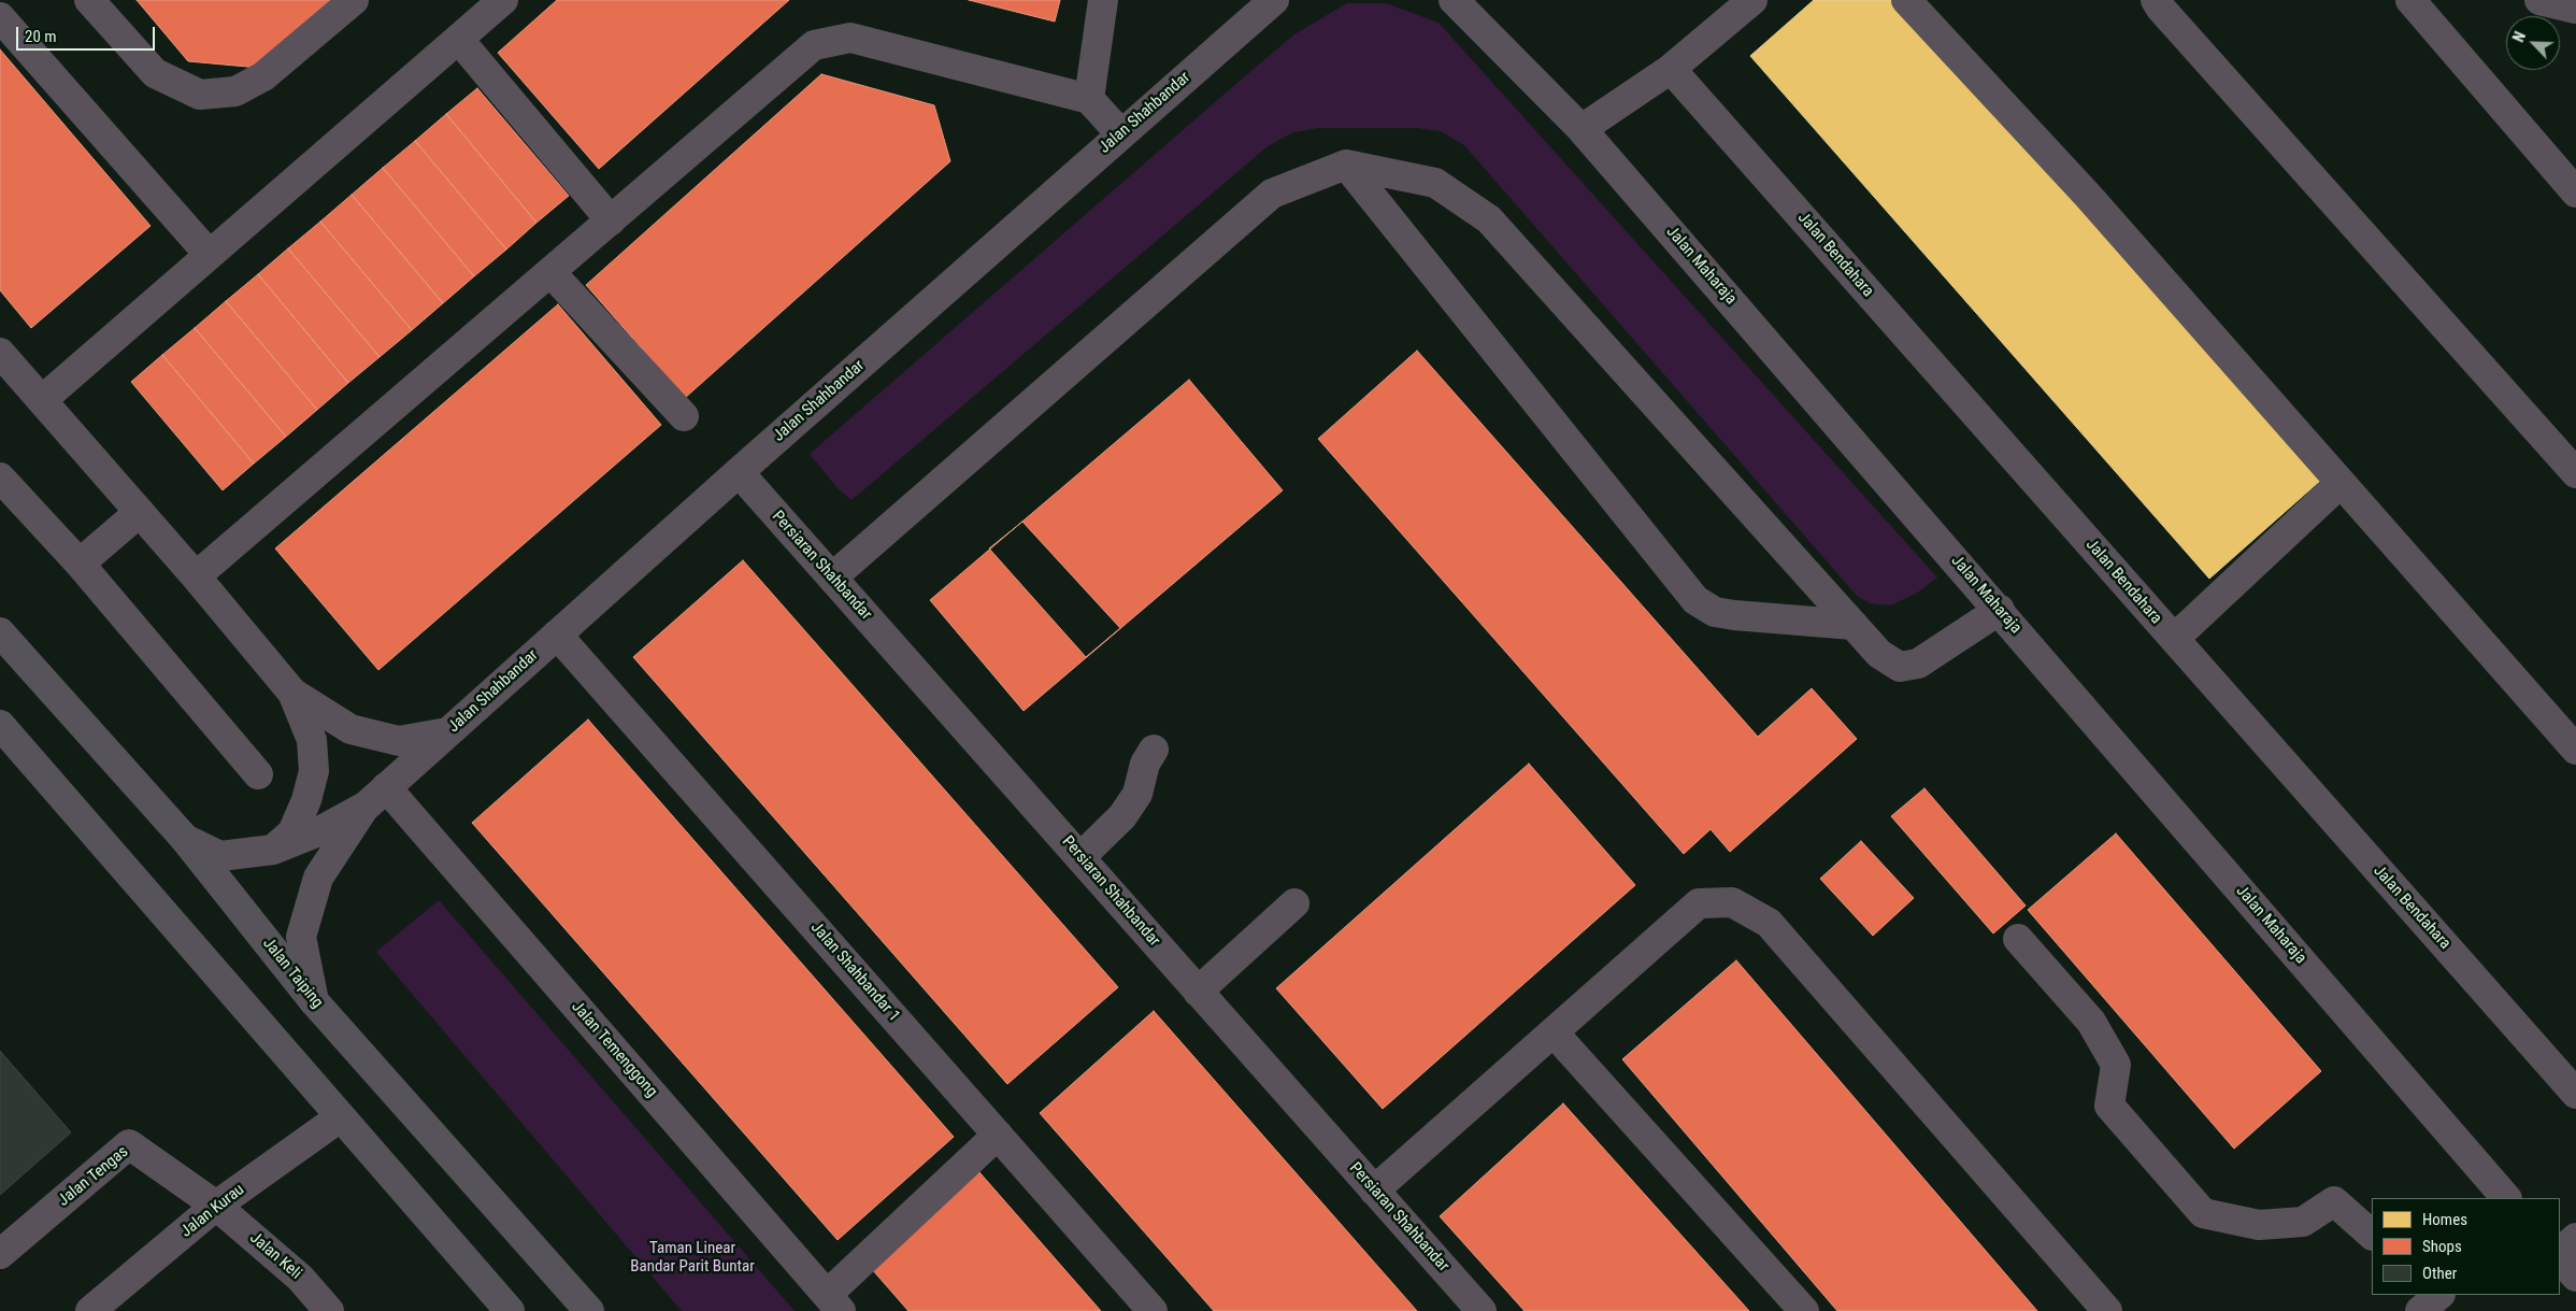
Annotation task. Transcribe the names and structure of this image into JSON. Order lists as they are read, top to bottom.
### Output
{
  "streets": {
    "main road": ["Jalan Taiping"],
    "street": [
      "Jalan Shahbandar",
      "Jalan Bendahara",
      "Jalan Maharaja",
      "Persiaran Shahbandar",
      "Jalan Shahbandar 1",
      "Jalan Temenggong",
      "Jalan Tengas",
      "Jalan Kurau",
      "Jalan Keli"
    ]
  },
  "crossings": [
    ["Jalan Shahbandar", "Persiaran Shahbandar"],
    ["Jalan Shahbandar", "Jalan Shahbandar 1"],
    ["Jalan Shahbandar", "Jalan Taiping"],
    ["Jalan Shahbandar", "Jalan Temenggong"],
    ["Jalan Tengas", "Jalan Kurau"],
    ["Jalan Tengas", "Jalan Keli"],
    ["Jalan Kurau", "Jalan Keli"]
  ],
  "parks": ["Taman Linear Bandar Parit Buntar"],
  "legend": ["Homes", "Shops", "Other"],
  "scale_bar": "20 m",
  "north": "top left"
}
